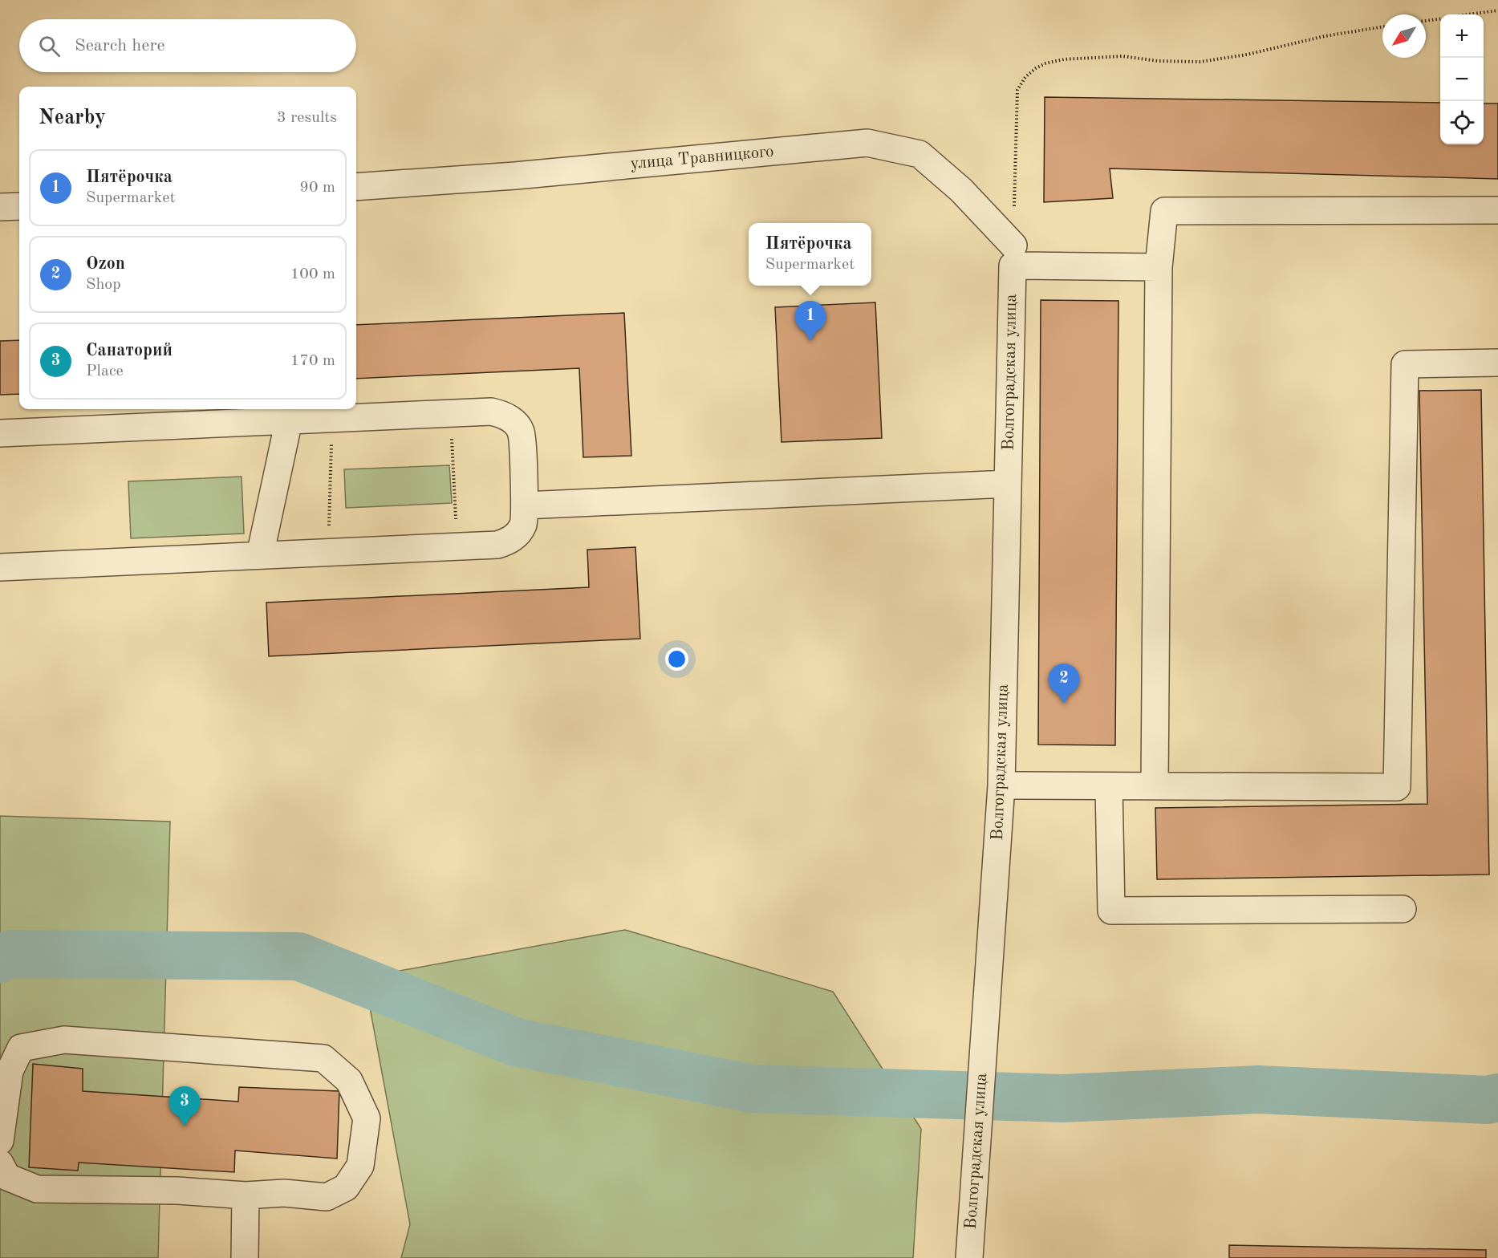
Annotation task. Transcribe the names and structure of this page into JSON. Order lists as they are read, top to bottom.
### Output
{
  "streets": {
    "street": ["улица Травницкого", "Волгоградская улица"]
  },
  "crossings": [
    ["улица Травницкого", "Волгоградская улица"]
  ],
  "north": "bottom left",
  "page": {
    "map_buttons": ["+", "−"],
    "search": "Search here",
    "heading": ["Nearby", "3 results"],
    "list": [
      {
        "mark": "1",
        "name": "Пятёрочка",
        "note": "Supermarket",
        "value": "90 m"
      },
      {
        "mark": "2",
        "name": "Ozon",
        "note": "Shop",
        "value": "100 m"
      },
      {
        "mark": "3",
        "name": "Санаторий",
        "note": "Place",
        "value": "170 m"
      }
    ],
    "popup": ["Пятёрочка", "Supermarket"],
    "pins": ["1", "2", "3"]
  }
}
